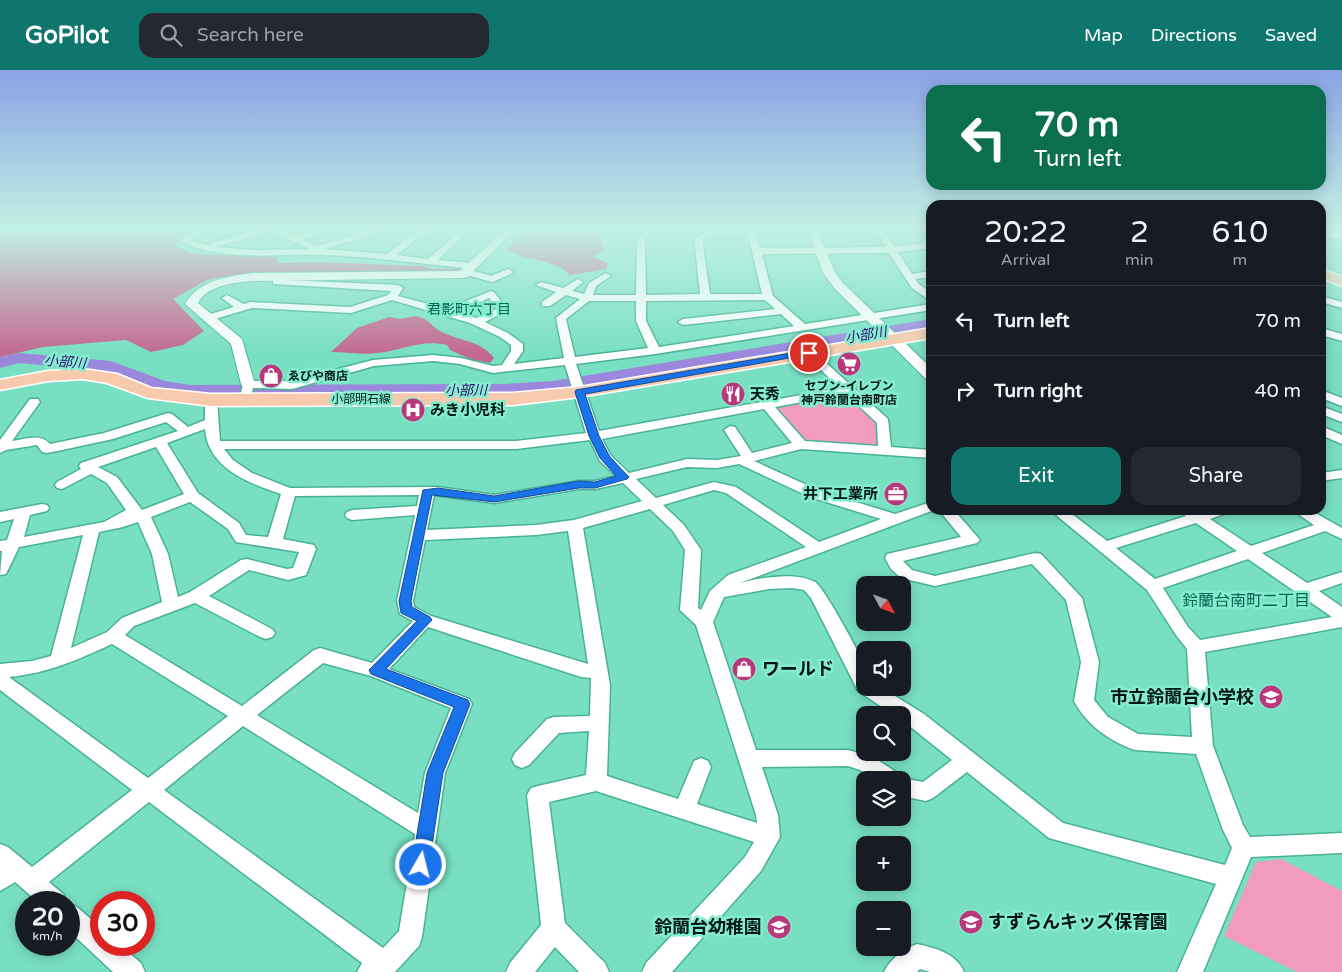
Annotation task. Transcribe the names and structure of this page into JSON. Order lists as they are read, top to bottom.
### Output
{
  "streets": {
    "main road": ["小部明石線"]
  },
  "districts": ["君影町六丁目", "鈴蘭台南町二丁目"],
  "water": ["小部川"],
  "places": {
    "supermarket": ["セブン-イレブン 神戸鈴蘭台南町店"],
    "shop": ["ゑびや商店", "ワールド"],
    "restaurant": ["天秀"],
    "hospital": ["みき小児科"],
    "office": ["井下工業所"],
    "school or university": ["市立鈴蘭台小学校", "すずらんキッズ保育園", "鈴蘭台幼稚園"]
  },
  "north": "bottom right",
  "page": {
    "header": "GoPilot",
    "search": "Search here",
    "nav": ["Map", "Directions", "Saved"],
    "turn": ["70 m", "Turn left"],
    "eta": [
      "20:22",
      "Arrival",
      "2",
      "min",
      "610",
      "m"
    ],
    "list": [
      {
        "name": "Turn left",
        "value": "70 m"
      },
      {
        "name": "Turn right",
        "value": "40 m"
      }
    ],
    "buttons": ["Exit", "Share"],
    "map_buttons": ["+", "−"],
    "speed": "20 km/h",
    "limit": "30"
  }
}
